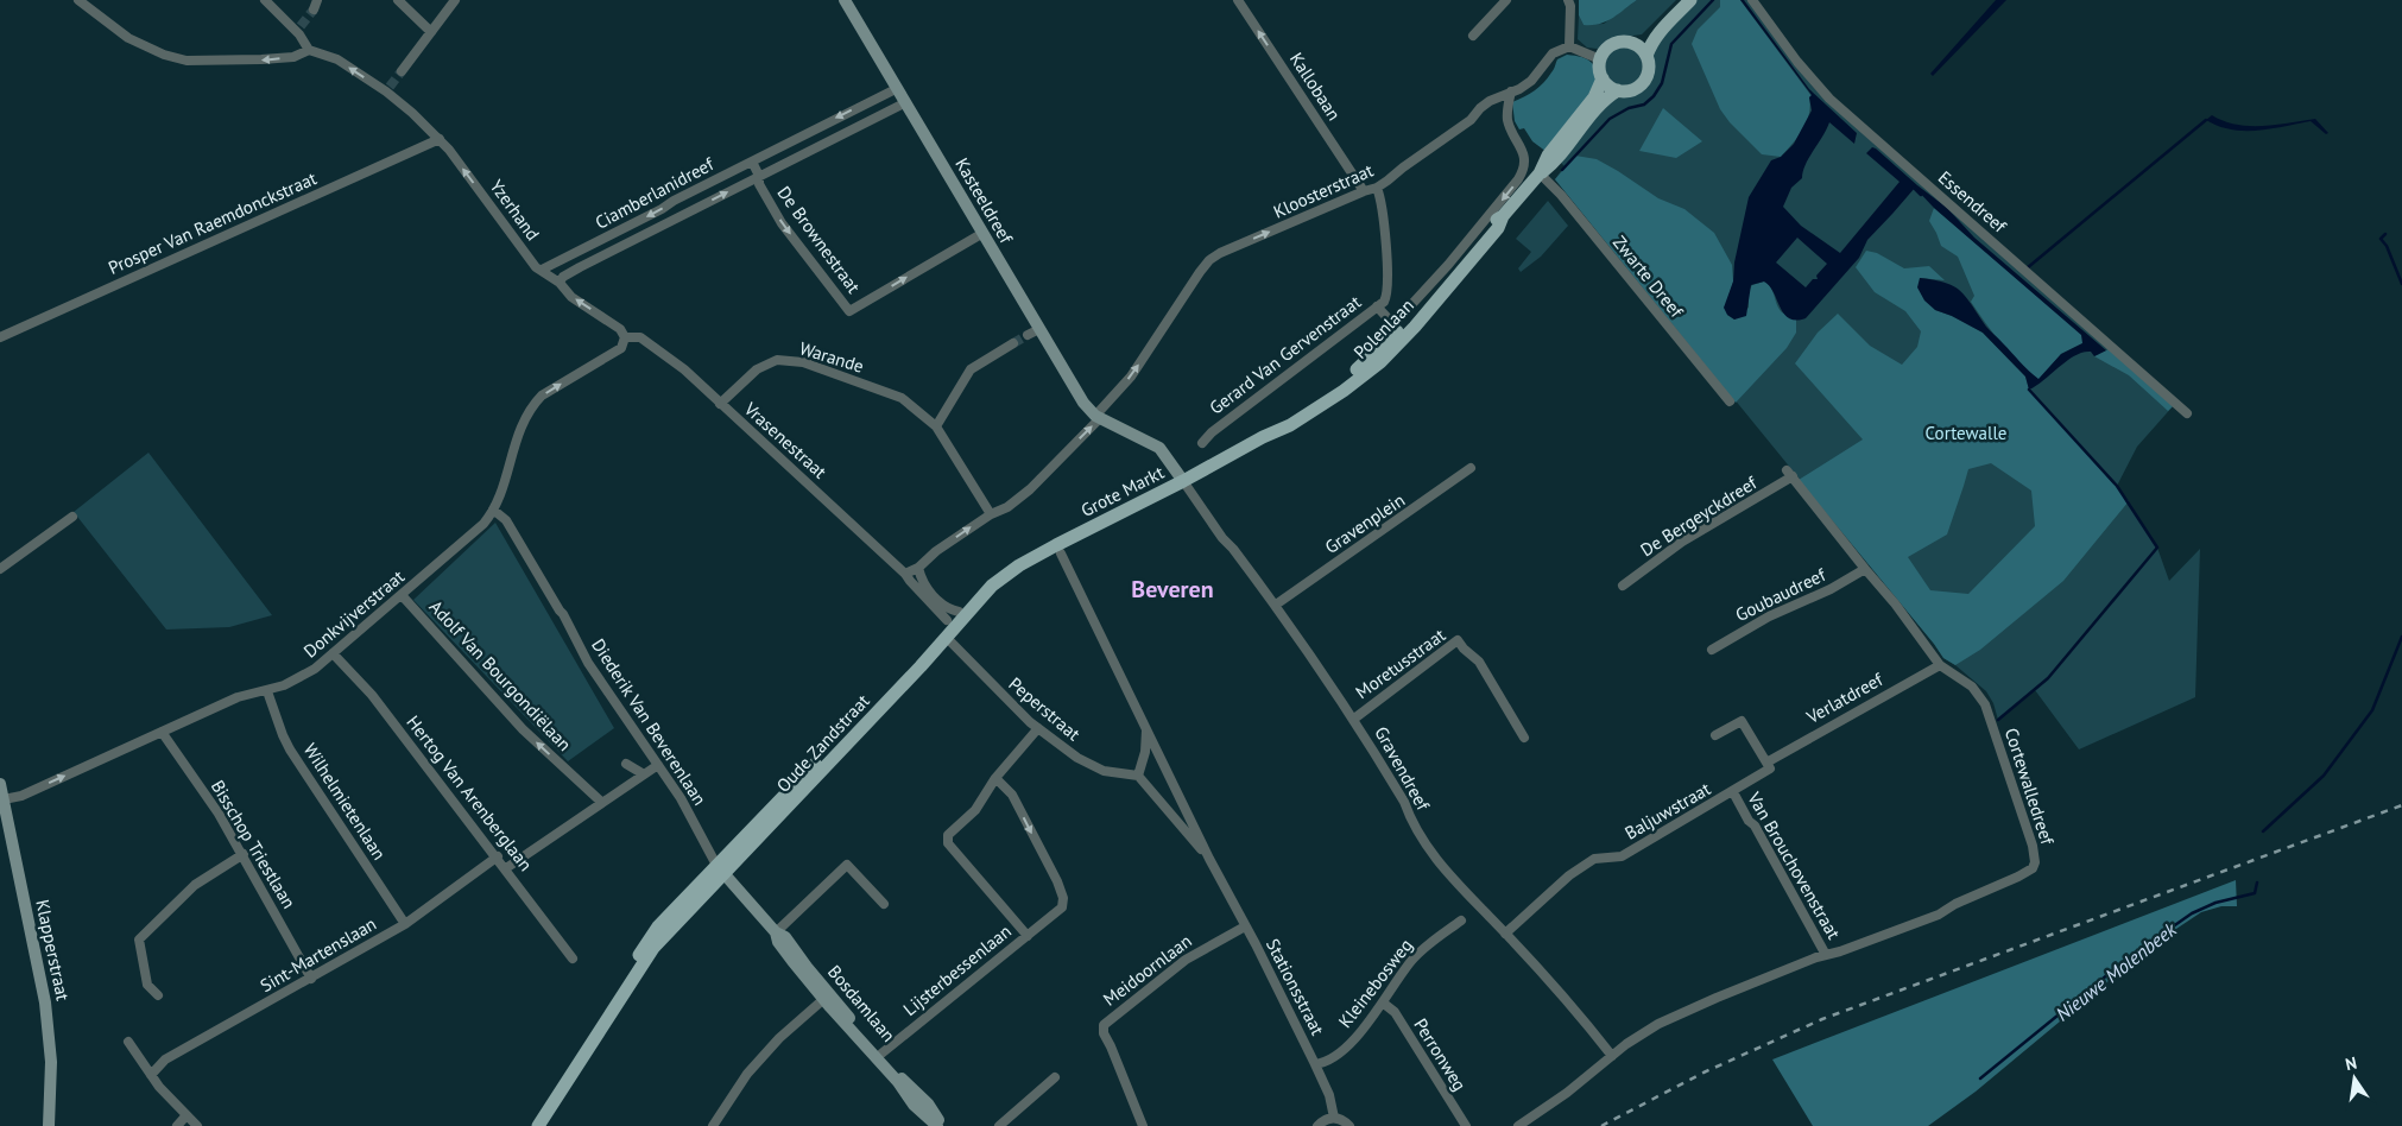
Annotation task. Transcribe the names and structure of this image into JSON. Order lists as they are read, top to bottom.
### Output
{
  "streets": {
    "main road": ["Polenlaan", "Grote Markt", "Oude Zandstraat"],
    "street": [
      "Kallobaan",
      "Kloosterstraat",
      "Ciamberlanidreef",
      "Kasteeldreef",
      "Essendreef",
      "Yzerhand",
      "Prosper Van Raemdonckstraat",
      "De Brownestraat",
      "Zwarte Dreef",
      "Gerard Van Gervenstraat",
      "Warande",
      "Vrasenestraat",
      "De Bergeyckdreef",
      "Gravenplein",
      "Goubaudreef",
      "Donkvijverstraat",
      "Moretusstraat",
      "Adolf Van Bourgondiëlaan",
      "Verlatdreef",
      "Peperstraat",
      "Diederik Van Beverenlaan",
      "Gravendreef",
      "Cortewalledreef",
      "Hertog Van Arenberglaan",
      "Wilhelmietenlaan",
      "Baljuwstraat",
      "Bisschop Triestlaan",
      "Van Brouchovenstraat",
      "Klapperstraat",
      "Sint-Martenslaan",
      "Lijsterbessenlaan",
      "Meidoornlaan",
      "Kleinebosweg",
      "Stationsstraat",
      "Bosdamlaan",
      "Perronweg"
    ]
  },
  "crossings": [
    ["Kallobaan", "Kloosterstraat"],
    ["Kloosterstraat", "Kasteeldreef"],
    ["Kloosterstraat", "Polenlaan"],
    ["Kloosterstraat", "Gerard Van Gervenstraat"],
    ["Kloosterstraat", "Grote Markt"],
    ["Ciamberlanidreef", "Kasteeldreef"],
    ["Ciamberlanidreef", "Yzerhand"],
    ["Ciamberlanidreef", "De Brownestraat"],
    ["Kasteeldreef", "De Brownestraat"],
    ["Kasteeldreef", "Grote Markt"],
    ["Yzerhand", "Prosper Van Raemdonckstraat"],
    ["Yzerhand", "Vrasenestraat"],
    ["Yzerhand", "Donkvijverstraat"],
    ["Zwarte Dreef", "Polenlaan"],
    ["Polenlaan", "Gerard Van Gervenstraat"],
    ["Polenlaan", "Grote Markt"],
    ["Polenlaan", "Gravendreef"],
    ["Warande", "Vrasenestraat"],
    ["Vrasenestraat", "Donkvijverstraat"],
    ["Grote Markt", "Peperstraat"],
    ["Grote Markt", "Oude Zandstraat"],
    ["Grote Markt", "Gravendreef"],
    ["De Bergeyckdreef", "Cortewalledreef"],
    ["Gravenplein", "Gravendreef"],
    ["Goubaudreef", "Cortewalledreef"],
    ["Donkvijverstraat", "Adolf Van Bourgondiëlaan"],
    ["Donkvijverstraat", "Diederik Van Beverenlaan"],
    ["Donkvijverstraat", "Hertog Van Arenberglaan"],
    ["Donkvijverstraat", "Wilhelmietenlaan"],
    ["Donkvijverstraat", "Bisschop Triestlaan"],
    ["Donkvijverstraat", "Klapperstraat"],
    ["Moretusstraat", "Gravendreef"],
    ["Verlatdreef", "Cortewalledreef"],
    ["Verlatdreef", "Baljuwstraat"],
    ["Verlatdreef", "Van Brouchovenstraat"],
    ["Peperstraat", "Oude Zandstraat"],
    ["Peperstraat", "Lijsterbessenlaan"],
    ["Peperstraat", "Stationsstraat"],
    ["Diederik Van Beverenlaan", "Oude Zandstraat"],
    ["Diederik Van Beverenlaan", "Bosdamlaan"],
    ["Oude Zandstraat", "Bosdamlaan"],
    ["Gravendreef", "Cortewalledreef"],
    ["Gravendreef", "Baljuwstraat"],
    ["Cortewalledreef", "Van Brouchovenstraat"],
    ["Hertog Van Arenberglaan", "Sint-Martenslaan"],
    ["Wilhelmietenlaan", "Sint-Martenslaan"],
    ["Baljuwstraat", "Van Brouchovenstraat"],
    ["Bisschop Triestlaan", "Sint-Martenslaan"],
    ["Lijsterbessenlaan", "Bosdamlaan"],
    ["Meidoornlaan", "Stationsstraat"],
    ["Kleinebosweg", "Stationsstraat"],
    ["Kleinebosweg", "Perronweg"]
  ],
  "one_way": [
    "Kallobaan",
    "Kloosterstraat",
    "Yzerhand",
    "Donkvijverstraat",
    "Adolf Van Bourgondiëlaan"
  ],
  "districts": ["Beveren"],
  "water": ["Nieuwe Molenbeek"],
  "parks": ["Cortewalle"],
  "north": "top"
}
